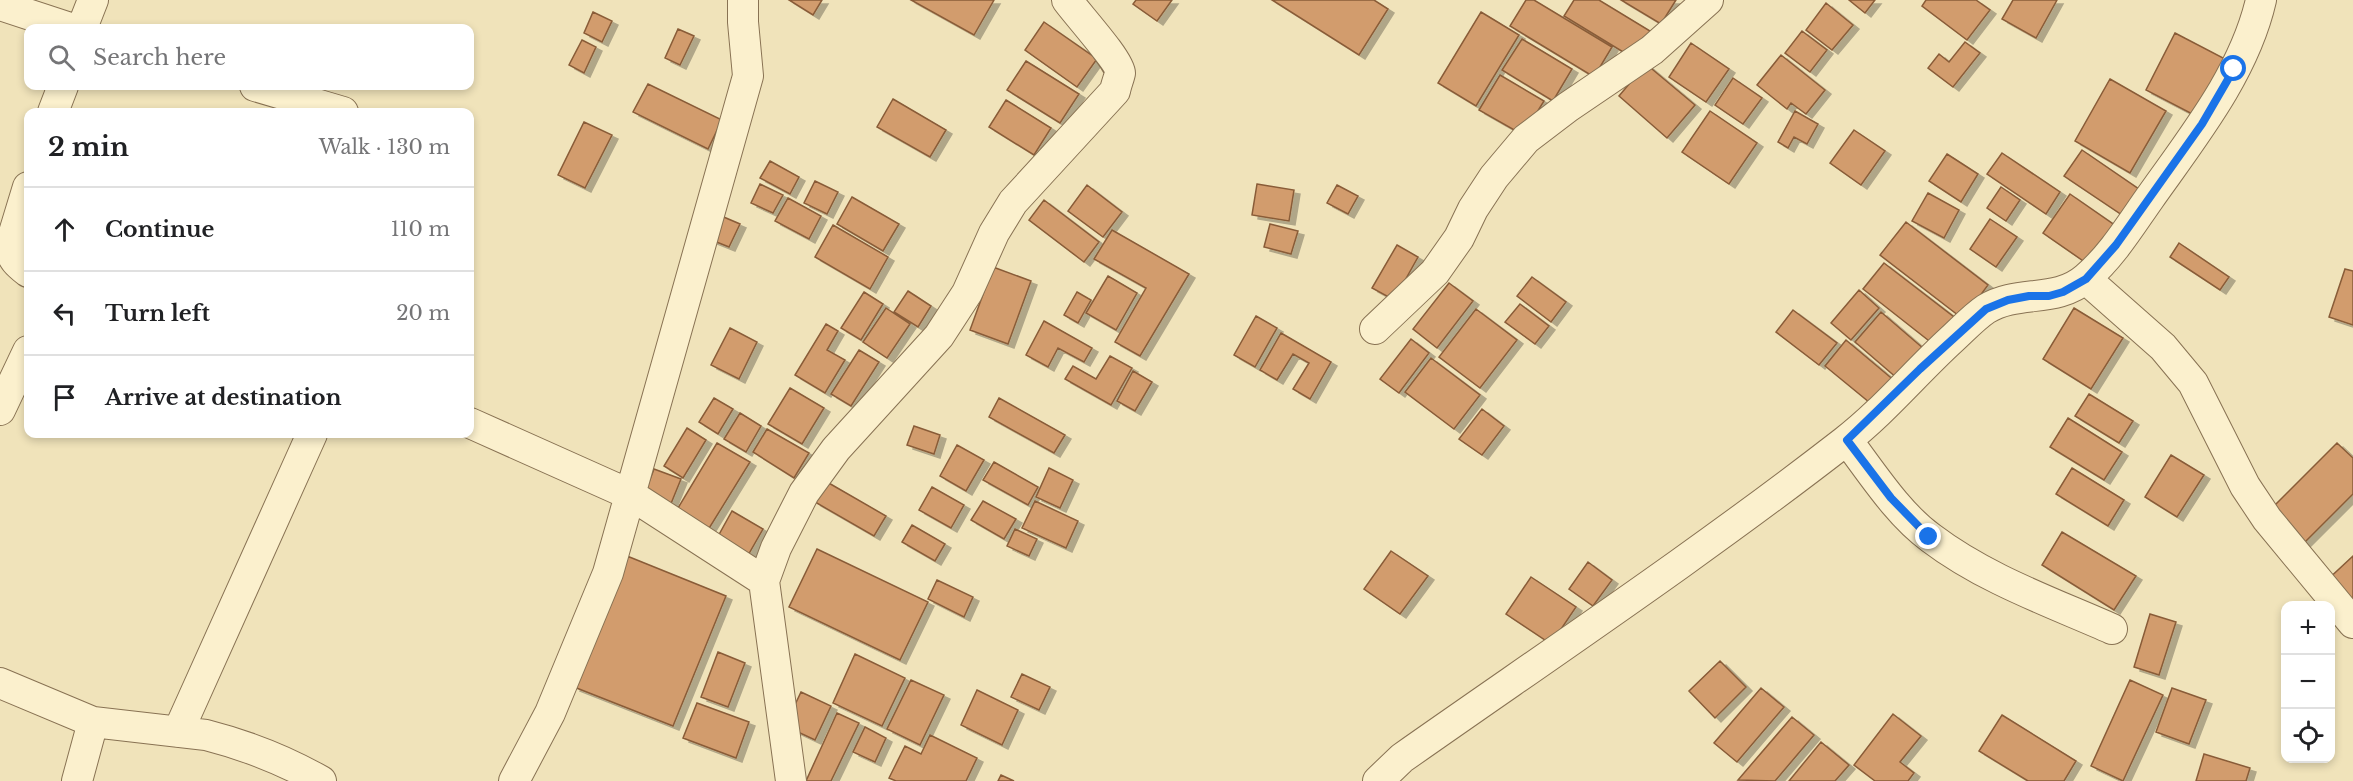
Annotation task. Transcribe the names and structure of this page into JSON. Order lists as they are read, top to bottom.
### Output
{
  "page": {
    "search": "Search here",
    "heading": ["2 min", "Walk · 130 m"],
    "list": [
      ["Continue", "110 m"],
      ["Turn left", "20 m"],
      "Arrive at destination"
    ],
    "map_buttons": ["+", "−"]
  }
}
